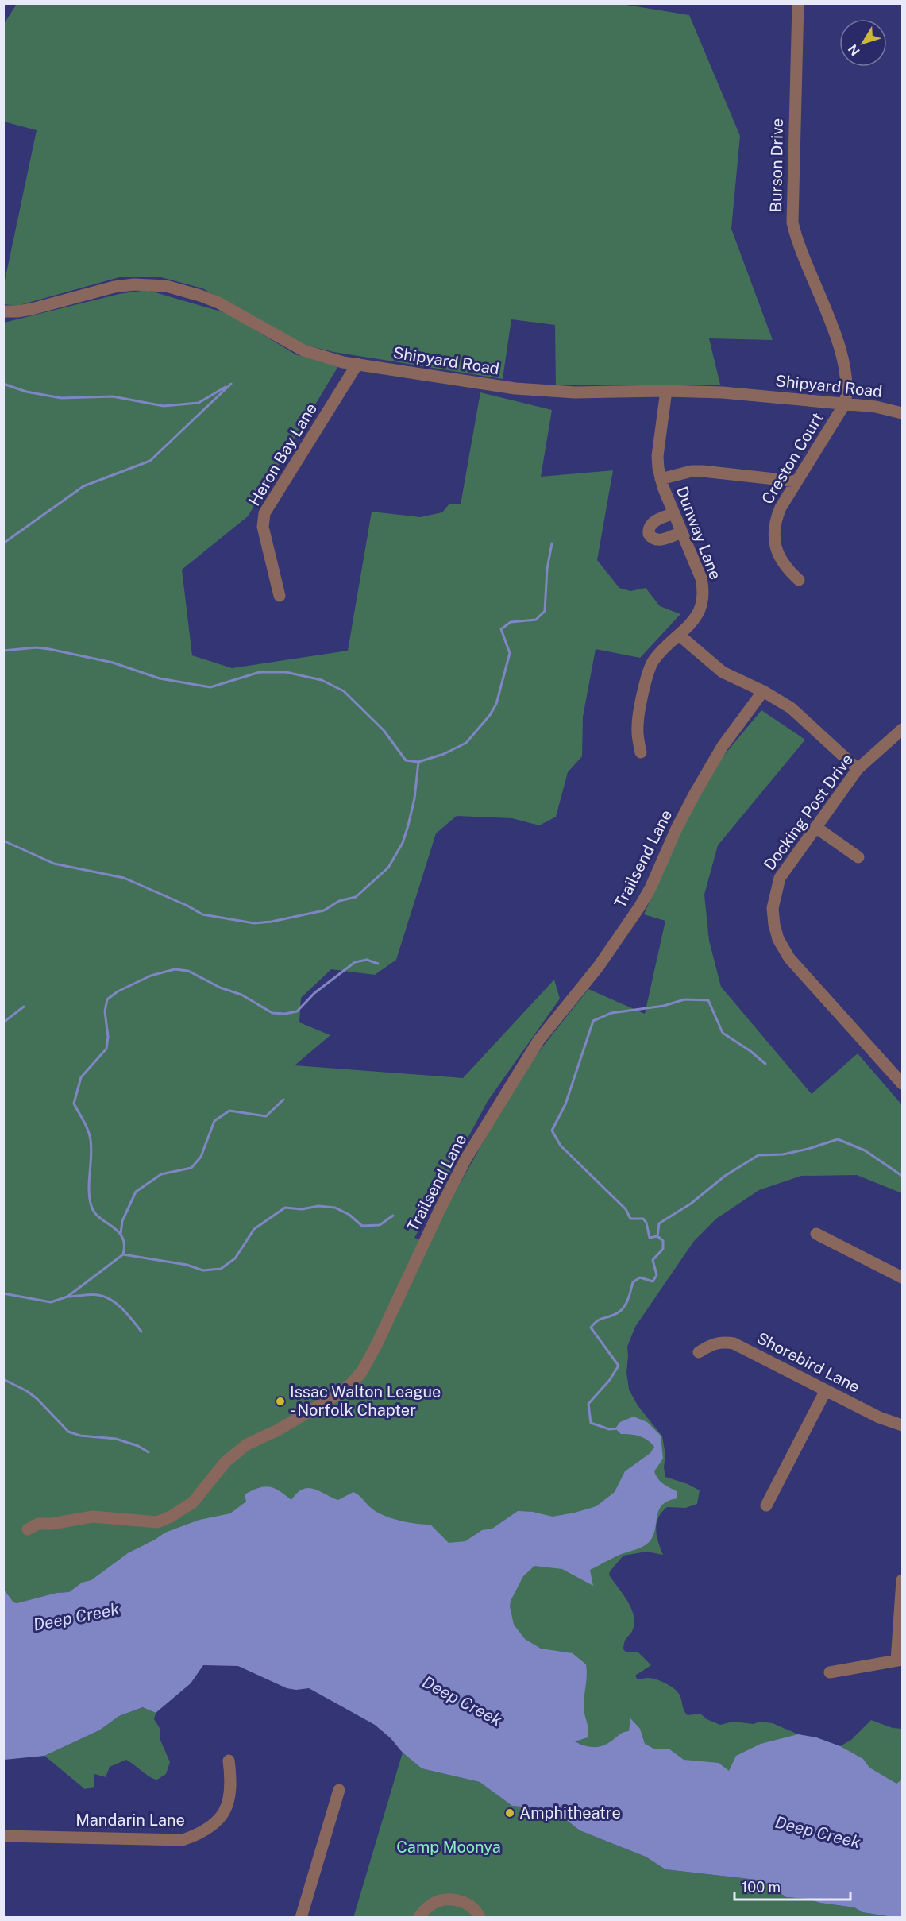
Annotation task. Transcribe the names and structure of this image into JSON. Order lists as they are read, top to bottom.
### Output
{
  "streets": {
    "street": [
      "Burson Drive",
      "Shipyard Road",
      "Heron Bay Lane",
      "Creston Court",
      "Dunway Lane",
      "Docking Post Drive",
      "Trailsend Lane",
      "Shorebird Lane",
      "Mandarin Lane"
    ]
  },
  "crossings": [
    ["Burson Drive", "Shipyard Road"],
    ["Burson Drive", "Creston Court"],
    ["Shipyard Road", "Heron Bay Lane"],
    ["Shipyard Road", "Creston Court"],
    ["Shipyard Road", "Dunway Lane"]
  ],
  "water": ["Deep Creek"],
  "parks": ["Camp Moonya"],
  "places": ["Issac Walton League - Norfolk Chapter", "Amphitheatre"],
  "scale_bar": "100 m",
  "north": "bottom left"
}
